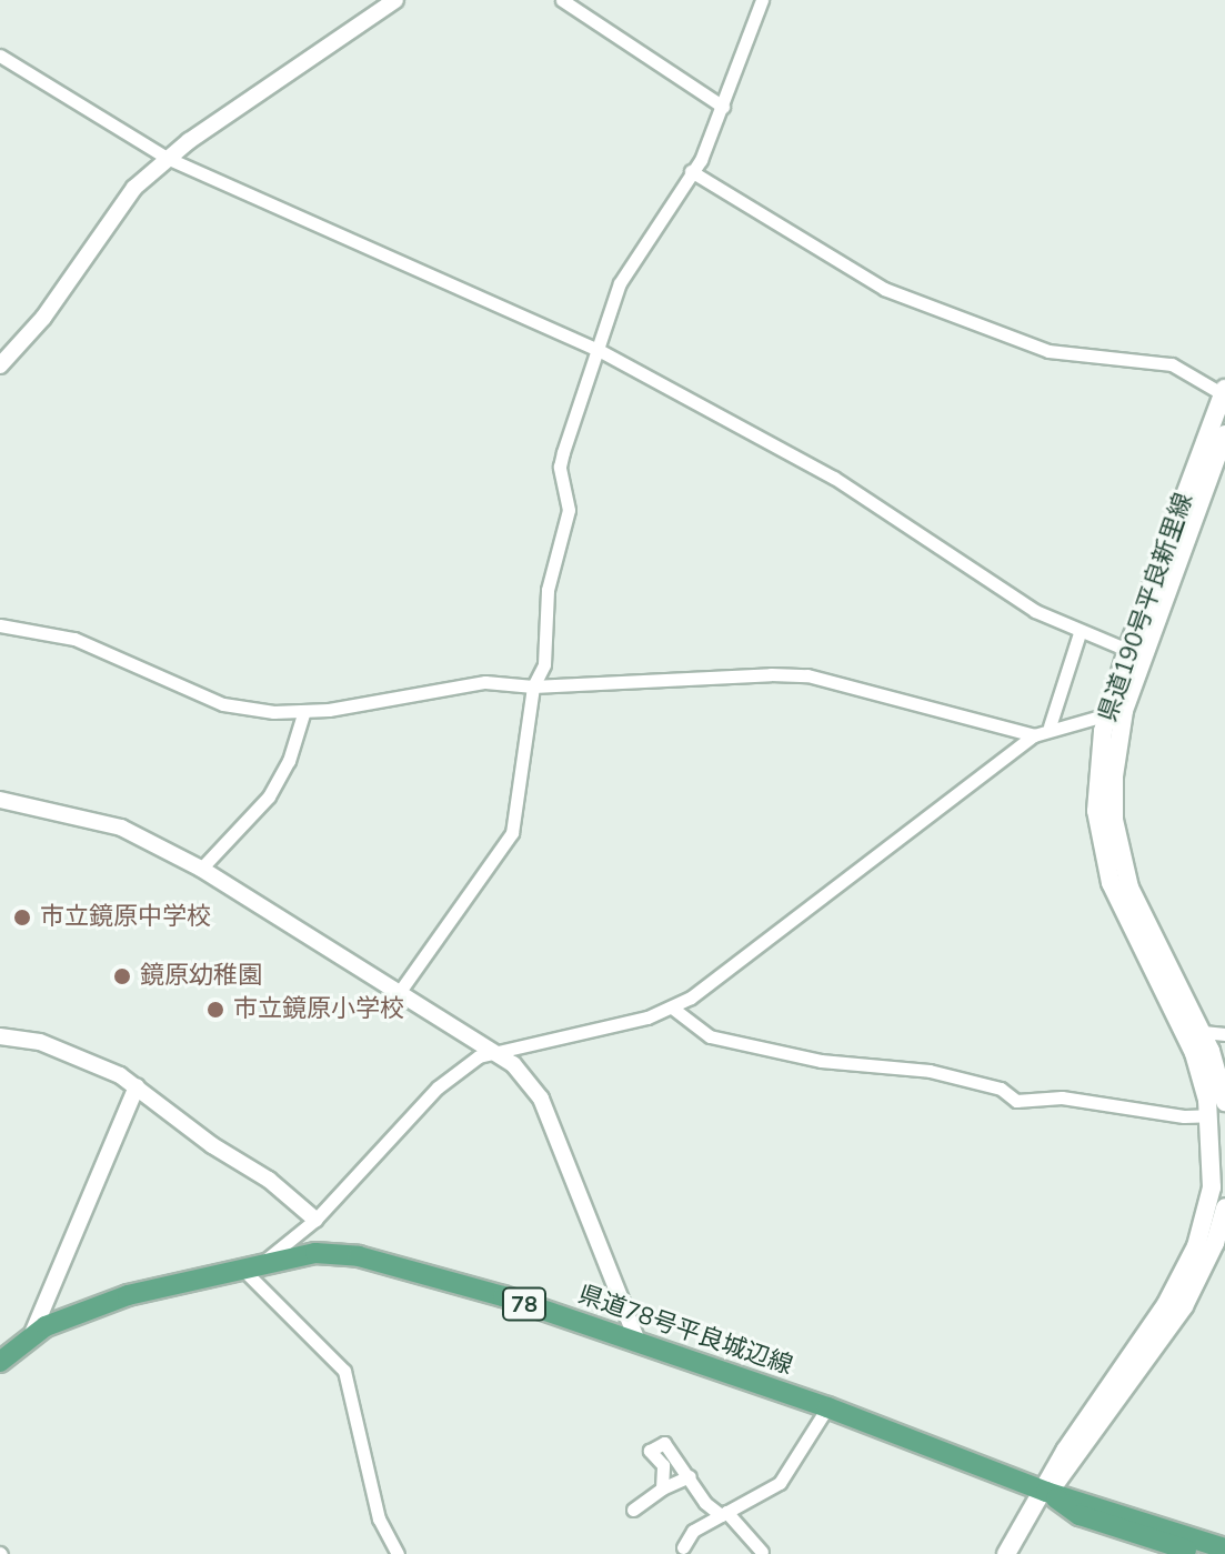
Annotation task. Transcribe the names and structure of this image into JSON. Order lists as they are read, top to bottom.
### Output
{
  "streets": {
    "main road": ["県道190号平良新里線", "78", "県道78号平良城辺線"]
  },
  "crossings": [
    ["県道190号平良新里線", "県道78号平良城辺線"]
  ],
  "places": ["市立鏡原中学校", "鏡原幼稚園", "市立鏡原小学校"]
}
